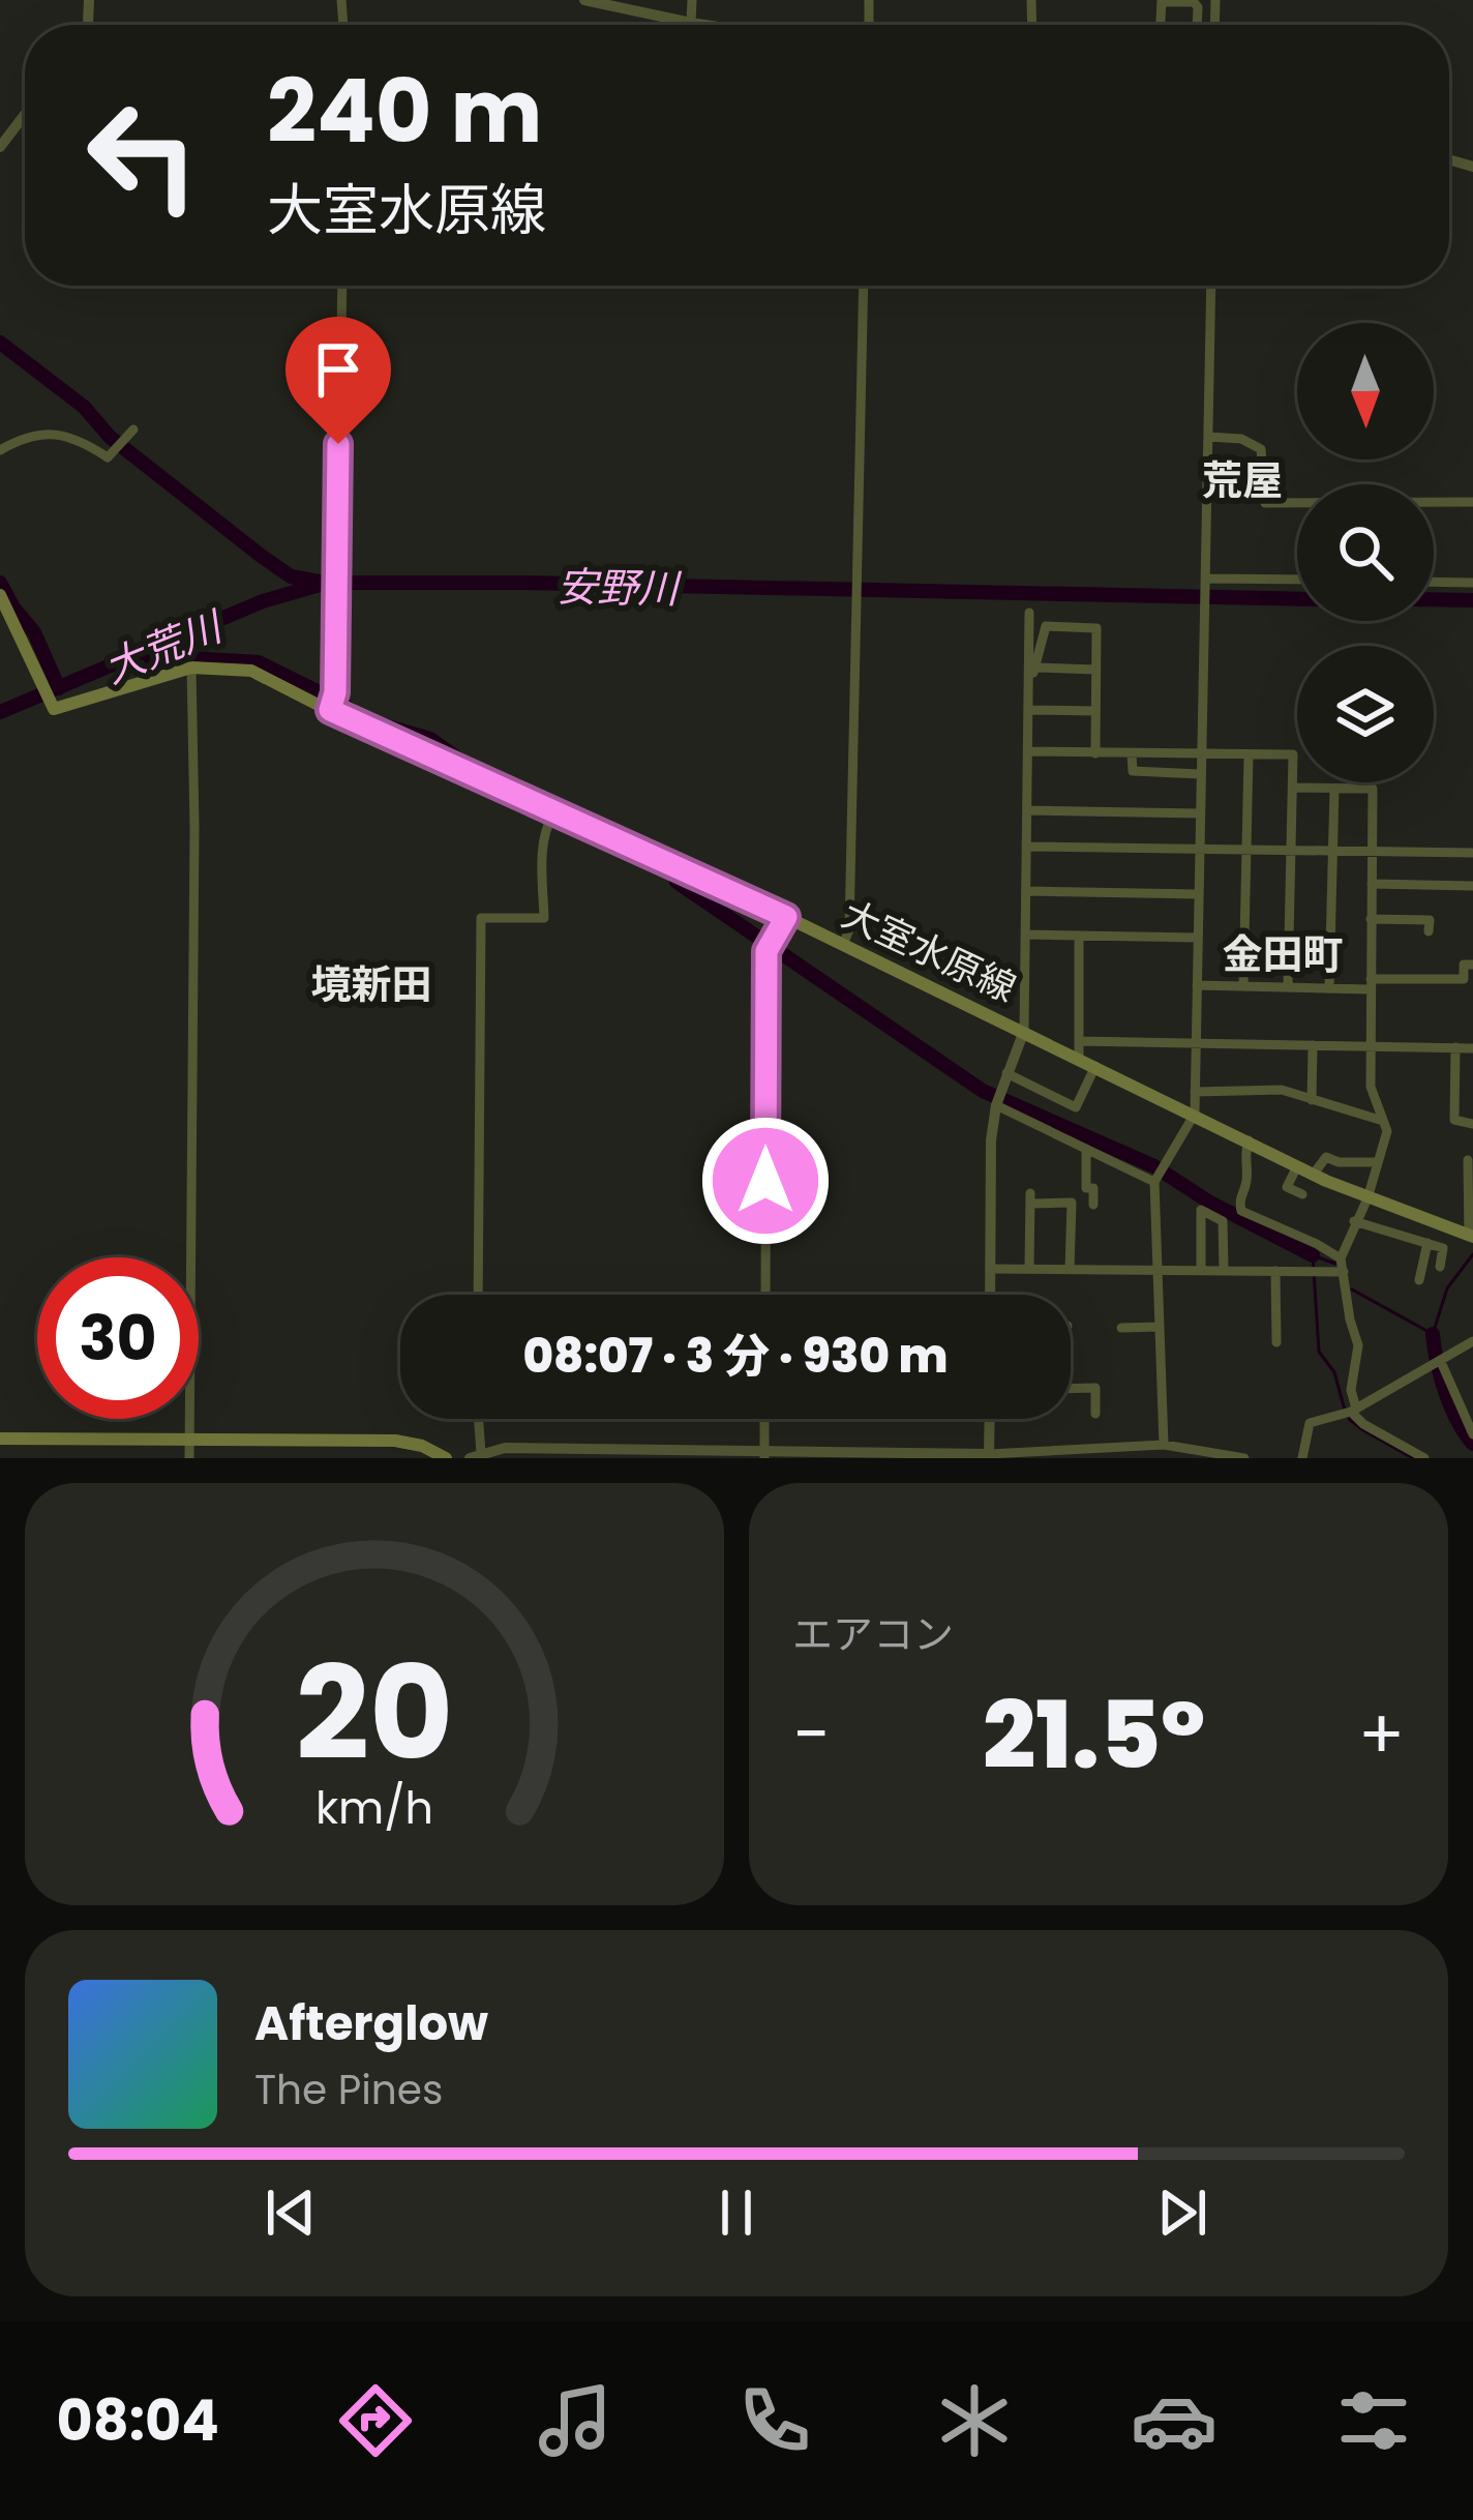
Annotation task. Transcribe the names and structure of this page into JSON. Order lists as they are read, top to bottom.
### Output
{
  "streets": {
    "main road": ["大室水原線"]
  },
  "districts": ["荒屋", "金田町", "境新田"],
  "water": ["安野川", "大荒川"],
  "north": "bottom",
  "page": {
    "turn": ["240 m", "大室水原線"],
    "limit": "30",
    "trip": "08:07 · 3 分 · 930 m",
    "tile": "エアコン",
    "heat": ["−", "21.5°", "+"],
    "song": ["Afterglow", "The Pines"],
    "tabs": "08:04",
    "gauge": ["20", "km/h"]
  }
}
